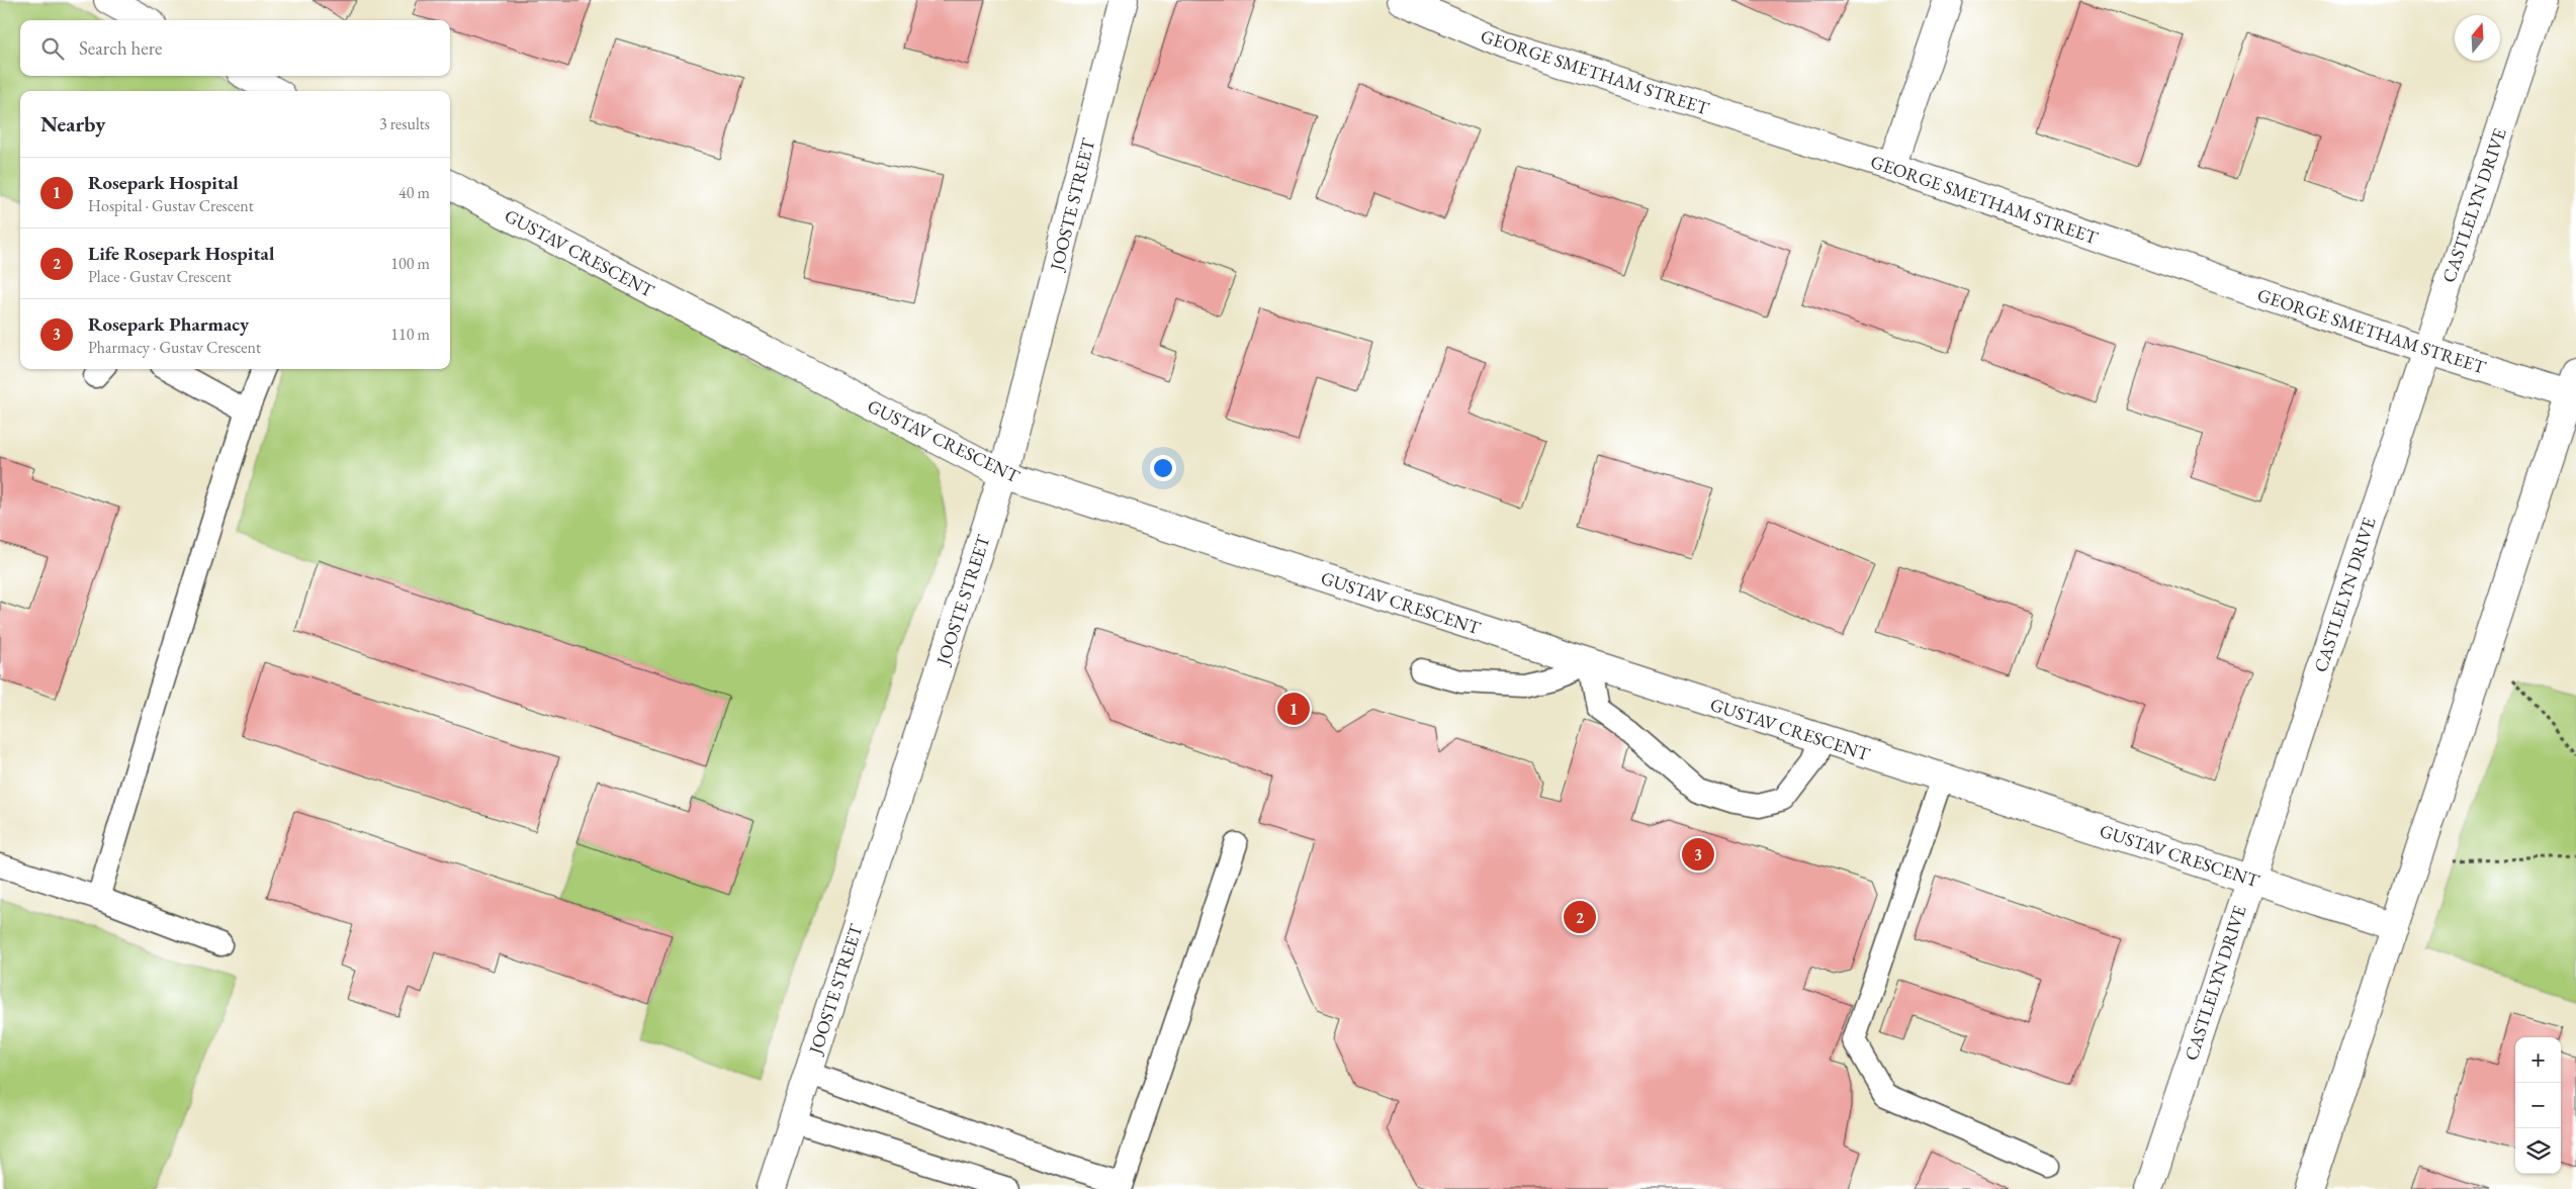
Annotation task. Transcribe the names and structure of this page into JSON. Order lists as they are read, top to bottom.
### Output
{
  "streets": {
    "street": [
      "GEORGE SMETHAM STREET",
      "JOOSTE STREET",
      "CASTLELYN DRIVE",
      "GUSTAV CRESCENT"
    ]
  },
  "crossings": [
    ["GEORGE SMETHAM STREET", "CASTLELYN DRIVE"],
    ["JOOSTE STREET", "GUSTAV CRESCENT"],
    ["CASTLELYN DRIVE", "GUSTAV CRESCENT"]
  ],
  "north": "top",
  "page": {
    "search": "Search here",
    "heading": ["Nearby", "3 results"],
    "list": [
      {
        "mark": "1",
        "name": "Rosepark Hospital",
        "note": "Hospital · Gustav Crescent",
        "value": "40 m"
      },
      {
        "mark": "2",
        "name": "Life Rosepark Hospital",
        "note": "Place · Gustav Crescent",
        "value": "100 m"
      },
      {
        "mark": "3",
        "name": "Rosepark Pharmacy",
        "note": "Pharmacy · Gustav Crescent",
        "value": "110 m"
      }
    ],
    "pins": ["1", "3", "2"],
    "map_buttons": ["+", "−"]
  }
}
